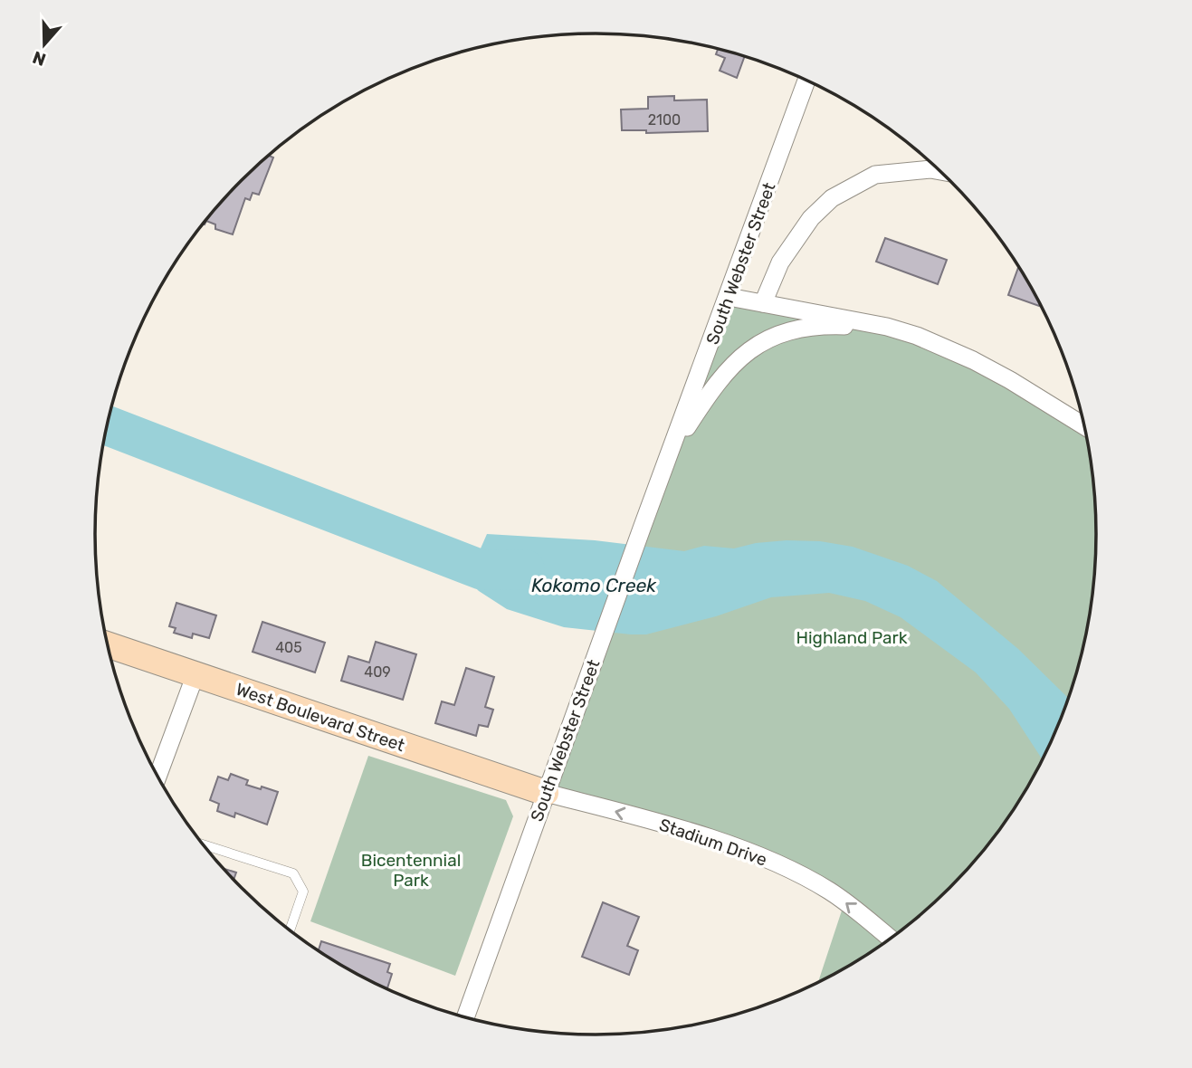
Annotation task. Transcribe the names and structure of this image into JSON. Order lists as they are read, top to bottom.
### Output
{
  "streets": {
    "main road": ["West Boulevard Street"],
    "street": ["South Webster Street", "Stadium Drive"]
  },
  "crossings": [
    ["South Webster Street", "West Boulevard Street"],
    ["South Webster Street", "Stadium Drive"],
    ["West Boulevard Street", "Stadium Drive"]
  ],
  "one_way": ["Stadium Drive"],
  "water": ["Kokomo Creek"],
  "parks": ["Highland Park", "Bicentennial Park"],
  "house_numbers": ["2100", "405", "409"],
  "north": "bottom"
}
